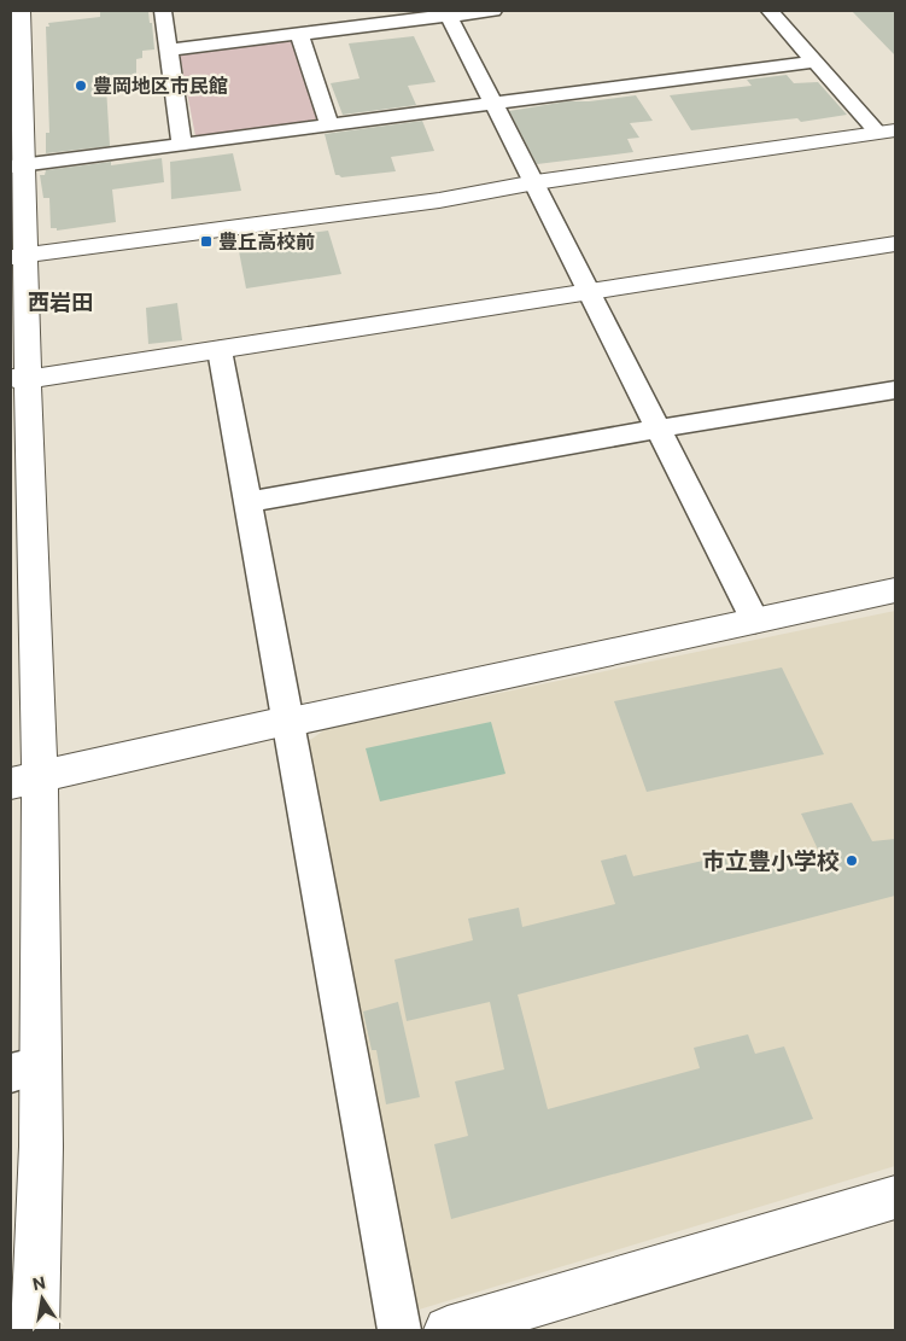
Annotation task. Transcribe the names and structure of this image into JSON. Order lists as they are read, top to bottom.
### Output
{
  "districts": ["西岩田"],
  "places": {
    "other": ["豊岡地区市民館", "市立豊小学校"],
    "transit": ["豊丘高校前"]
  },
  "north": "top"
}
